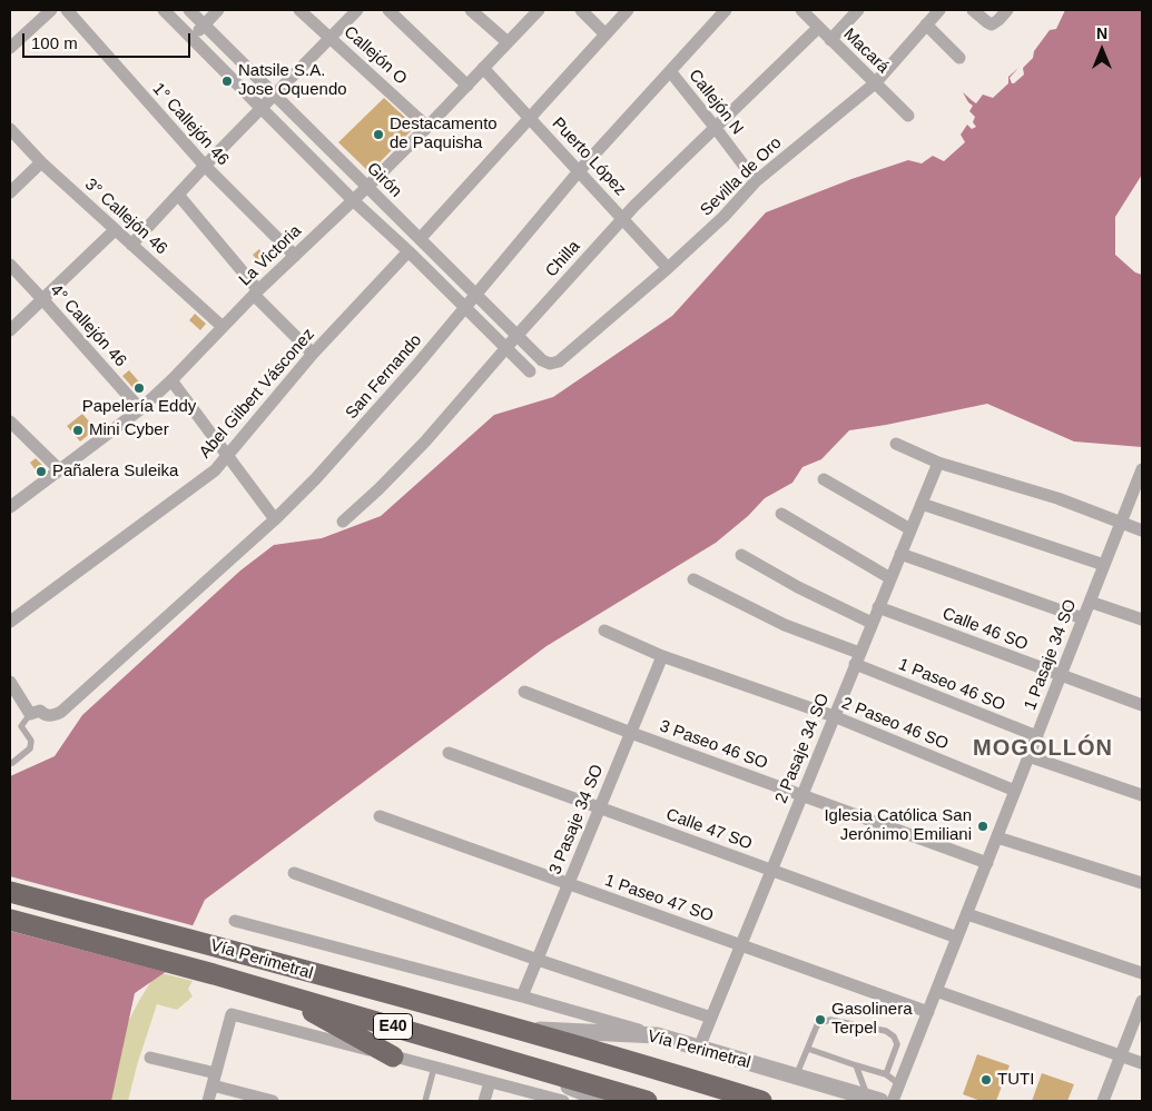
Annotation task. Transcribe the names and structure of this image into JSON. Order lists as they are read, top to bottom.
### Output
{
  "streets": {
    "highway": ["Vía Perimetral", "E40"],
    "street": [
      "Macará",
      "Callejón O",
      "Callejón N",
      "1° Callejón 46",
      "Puerto López",
      "Sevilla de Oro",
      "Girón",
      "3° Callejón 46",
      "La Victoria",
      "Chilla",
      "4° Callejón 46",
      "San Fernando",
      "Abel Gilbert Vásconez",
      "Calle 46 SO",
      "1 Pasaje 34 SO",
      "1 Paseo 46 SO",
      "2 Paseo 46 SO",
      "3 Paseo 46 SO",
      "2 Pasaje 34 SO",
      "3 Pasaje 34 SO",
      "Calle 47 SO",
      "1 Paseo 47 SO"
    ]
  },
  "crossings": [
    ["Macará", "Sevilla de Oro"],
    ["Macará", "Chilla"],
    ["Callejón O", "La Victoria"],
    ["Callejón N", "Sevilla de Oro"],
    ["Callejón N", "Chilla"],
    ["Callejón N", "San Fernando"],
    ["1° Callejón 46", "La Victoria"],
    ["Puerto López", "Sevilla de Oro"],
    ["Puerto López", "La Victoria"],
    ["Puerto López", "Chilla"],
    ["Puerto López", "San Fernando"],
    ["Sevilla de Oro", "Girón"],
    ["Girón", "La Victoria"],
    ["Girón", "Chilla"],
    ["Girón", "San Fernando"],
    ["Girón", "Abel Gilbert Vásconez"],
    ["3° Callejón 46", "La Victoria"],
    ["La Victoria", "4° Callejón 46"],
    ["Calle 46 SO", "1 Pasaje 34 SO"],
    ["Calle 46 SO", "2 Pasaje 34 SO"],
    ["1 Pasaje 34 SO", "1 Paseo 46 SO"],
    ["1 Pasaje 34 SO", "2 Paseo 46 SO"],
    ["1 Pasaje 34 SO", "3 Paseo 46 SO"],
    ["1 Pasaje 34 SO", "Calle 47 SO"],
    ["1 Pasaje 34 SO", "1 Paseo 47 SO"],
    ["1 Paseo 46 SO", "2 Pasaje 34 SO"],
    ["2 Paseo 46 SO", "2 Pasaje 34 SO"],
    ["2 Paseo 46 SO", "3 Pasaje 34 SO"],
    ["3 Paseo 46 SO", "2 Pasaje 34 SO"],
    ["3 Paseo 46 SO", "3 Pasaje 34 SO"],
    ["2 Pasaje 34 SO", "Calle 47 SO"],
    ["2 Pasaje 34 SO", "1 Paseo 47 SO"],
    ["2 Pasaje 34 SO", "Vía Perimetral"],
    ["3 Pasaje 34 SO", "Calle 47 SO"],
    ["3 Pasaje 34 SO", "1 Paseo 47 SO"]
  ],
  "districts": ["MOGOLLÓN"],
  "places": [
    "Natsile S.A. Jose Oquendo",
    "Destacamento de Paquisha",
    "Papelería Eddy",
    "Mini Cyber",
    "Pañalera Suleika",
    "Iglesia Católica San Jerónimo Emiliani",
    "Gasolinera Terpel",
    "TUTI"
  ],
  "scale_bar": "100 m",
  "north": "top"
}
